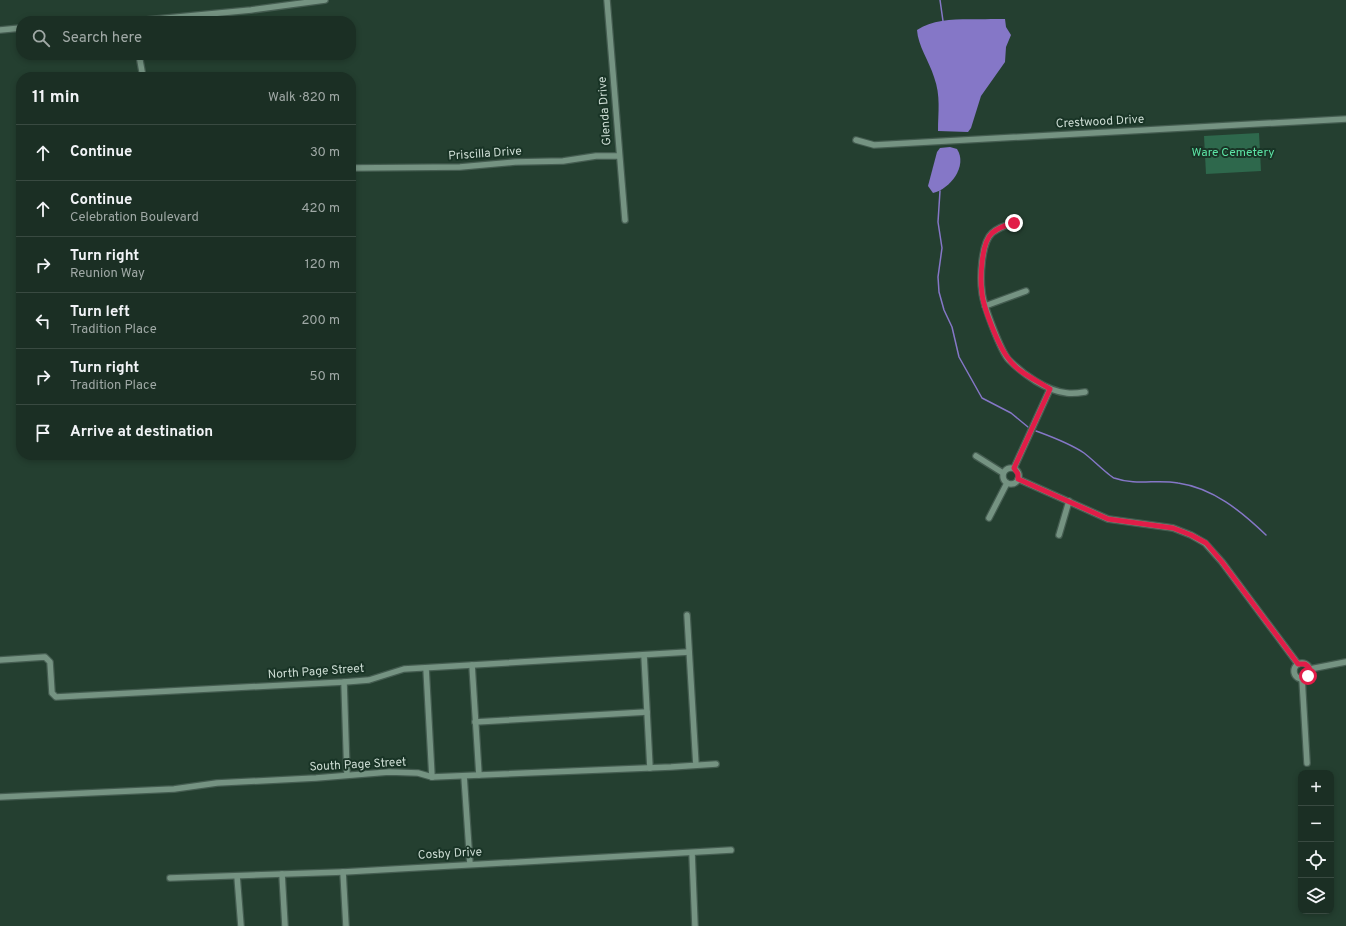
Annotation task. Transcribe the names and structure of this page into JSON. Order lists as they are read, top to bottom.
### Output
{
  "streets": {
    "street": [
      "Glenda Drive",
      "Crestwood Drive",
      "Priscilla Drive",
      "North Page Street",
      "South Page Street",
      "Cosby Drive"
    ]
  },
  "crossings": [
    ["Glenda Drive", "Priscilla Drive"]
  ],
  "parks": ["Ware Cemetery"],
  "page": {
    "search": "Search here",
    "heading": ["11 min", "Walk · 820 m"],
    "list": [
      ["Continue", "30 m"],
      ["Continue", "Celebration Boulevard", "420 m"],
      ["Turn right", "Reunion Way", "120 m"],
      ["Turn left", "Tradition Place", "200 m"],
      ["Turn right", "Tradition Place", "50 m"],
      "Arrive at destination"
    ],
    "map_buttons": ["+", "−"]
  }
}
